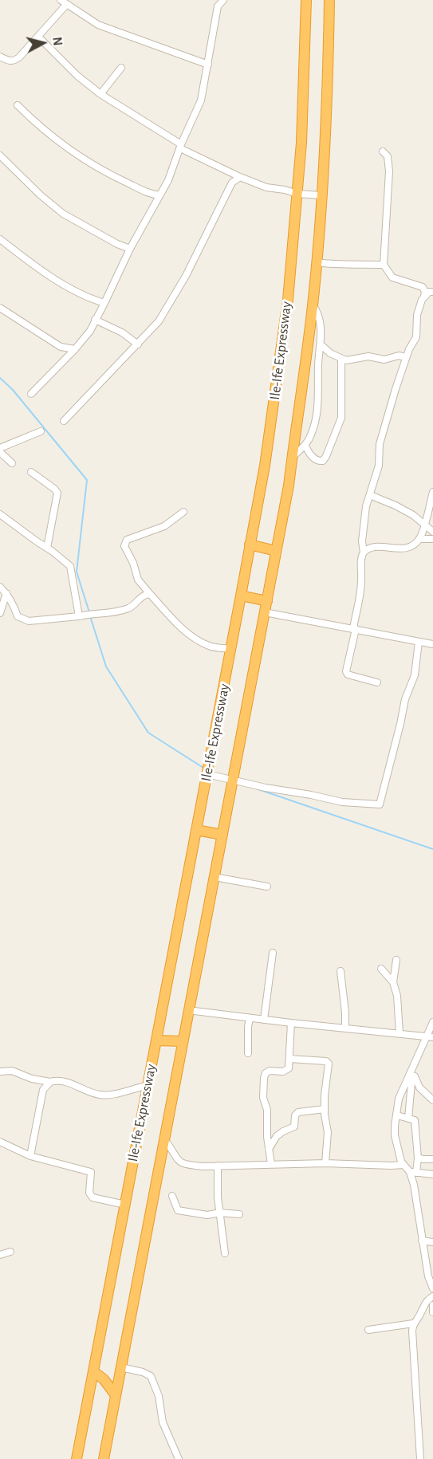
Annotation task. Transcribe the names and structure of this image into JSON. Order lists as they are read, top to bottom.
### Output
{
  "streets": {
    "highway": ["Ile-Ife Expressway"]
  },
  "north": "right"
}
